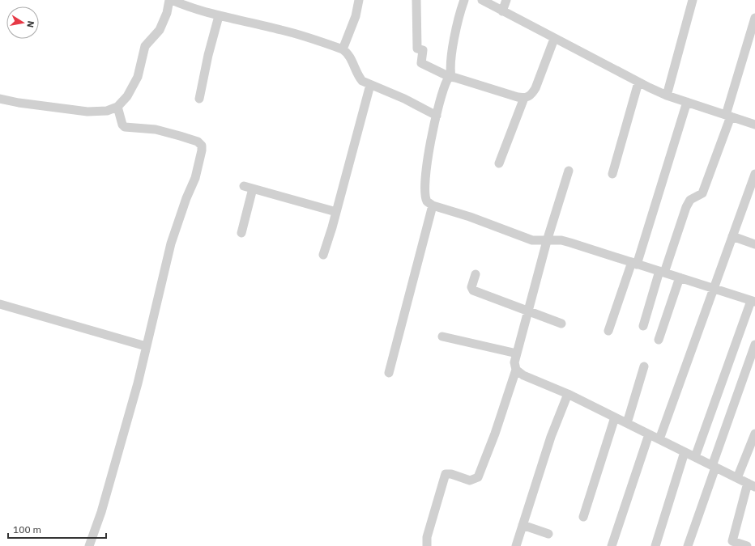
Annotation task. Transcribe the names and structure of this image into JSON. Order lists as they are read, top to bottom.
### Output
{
  "scale_bar": "100 m",
  "north": "right"
}
